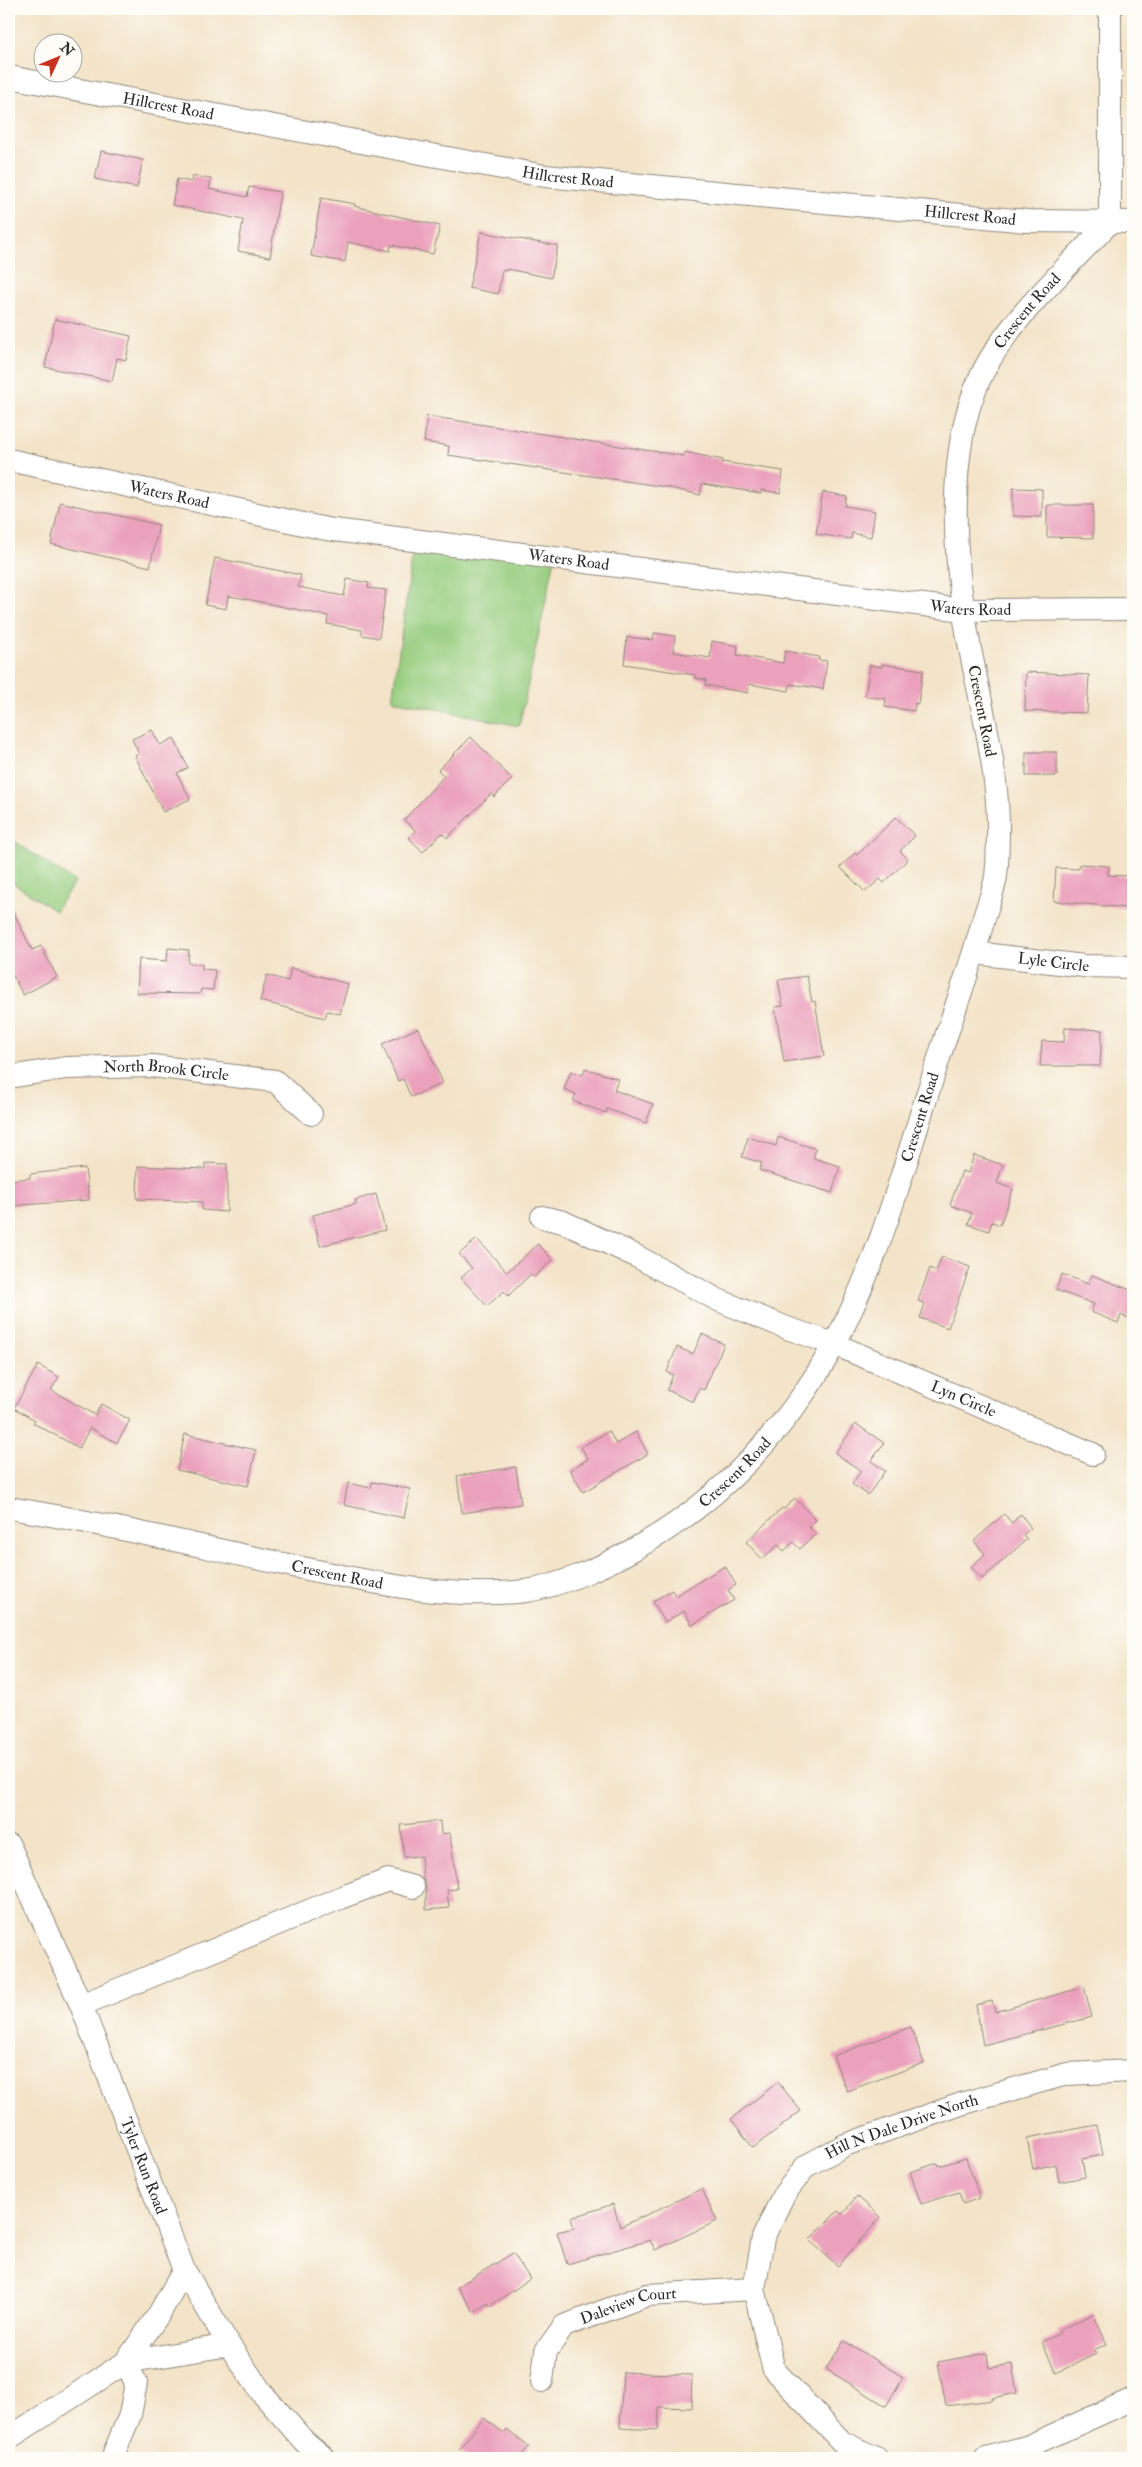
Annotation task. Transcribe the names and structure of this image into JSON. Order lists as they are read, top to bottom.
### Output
{
  "streets": {
    "street": [
      "Hillcrest Road",
      "Crescent Road",
      "Waters Road",
      "Lyle Circle",
      "North Brook Circle",
      "Lyn Circle",
      "Hill N Dale Drive North",
      "Tyler Run Road",
      "Daleview Court"
    ]
  },
  "crossings": [
    ["Hillcrest Road", "Crescent Road"],
    ["Crescent Road", "Waters Road"],
    ["Crescent Road", "Lyle Circle"],
    ["Crescent Road", "Lyn Circle"],
    ["Hill N Dale Drive North", "Daleview Court"]
  ],
  "north": "top right"
}
